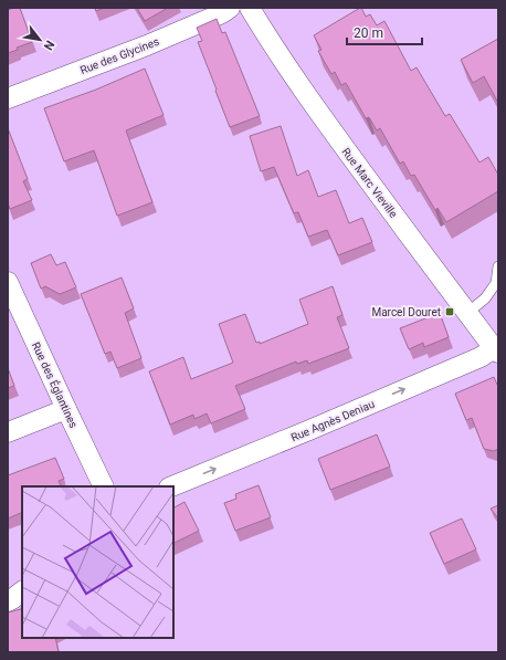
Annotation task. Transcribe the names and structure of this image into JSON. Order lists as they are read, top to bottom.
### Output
{
  "streets": {
    "street": [
      "Rue des Glycines",
      "Rue Marc Vieville",
      "Rue des Églantines",
      "Rue Agnès Deniau"
    ]
  },
  "crossings": [
    ["Rue Marc Vieville", "Rue Agnès Deniau"]
  ],
  "one_way": ["Rue Agnès Deniau"],
  "places": {
    "transit": ["Marcel Douret"]
  },
  "scale_bar": "20 m",
  "north": "bottom right"
}
